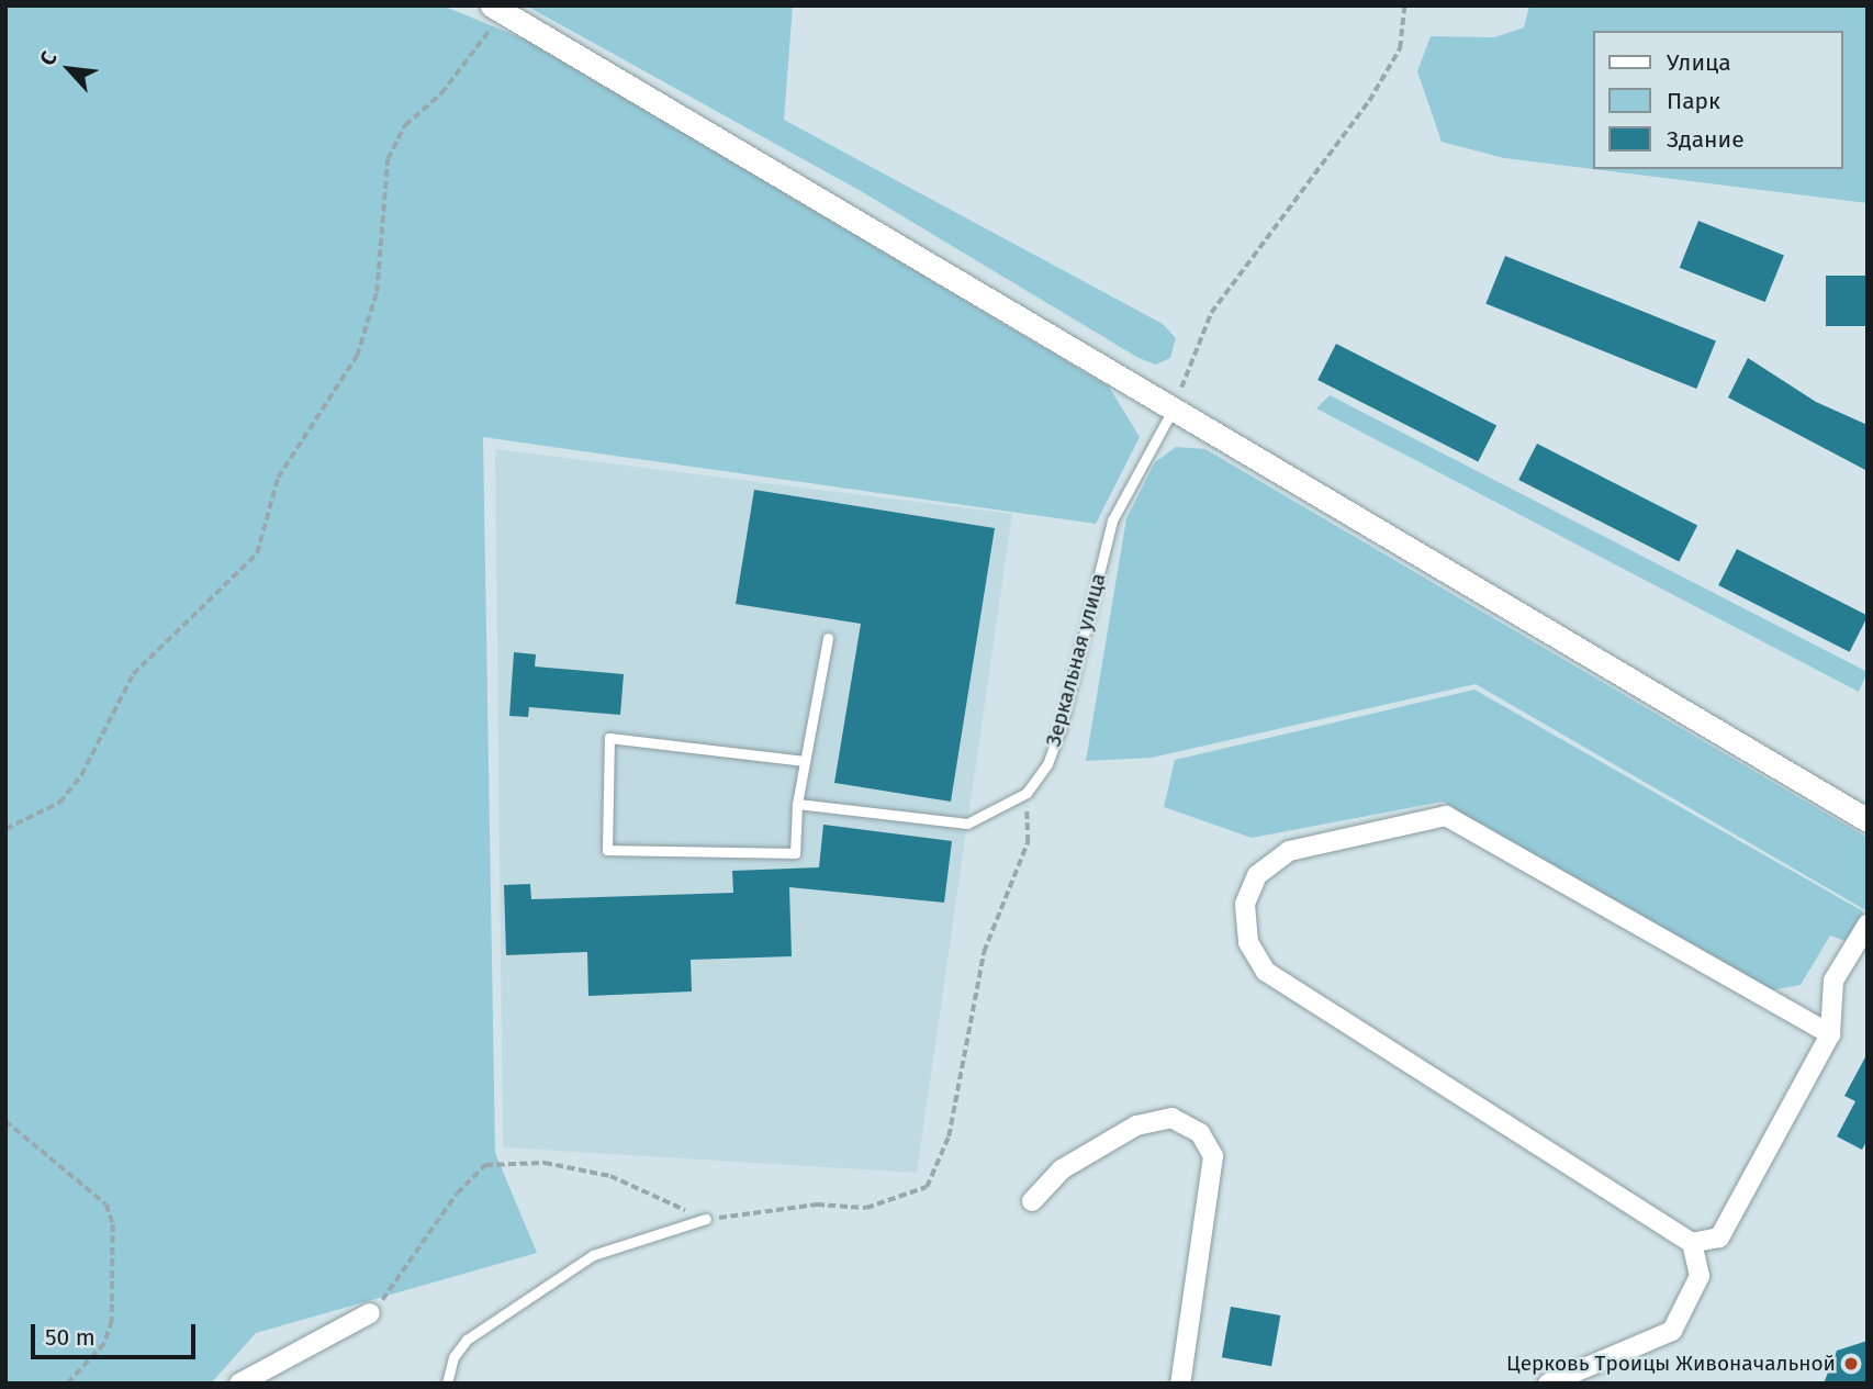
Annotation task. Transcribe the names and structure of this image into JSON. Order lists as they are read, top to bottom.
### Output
{
  "streets": {
    "lane": ["Зеркальная улица"]
  },
  "places": ["Церковь Троицы Живоначальной"],
  "legend": ["Улица", "Парк", "Здание"],
  "scale_bar": "50 m",
  "north": "top left"
}
